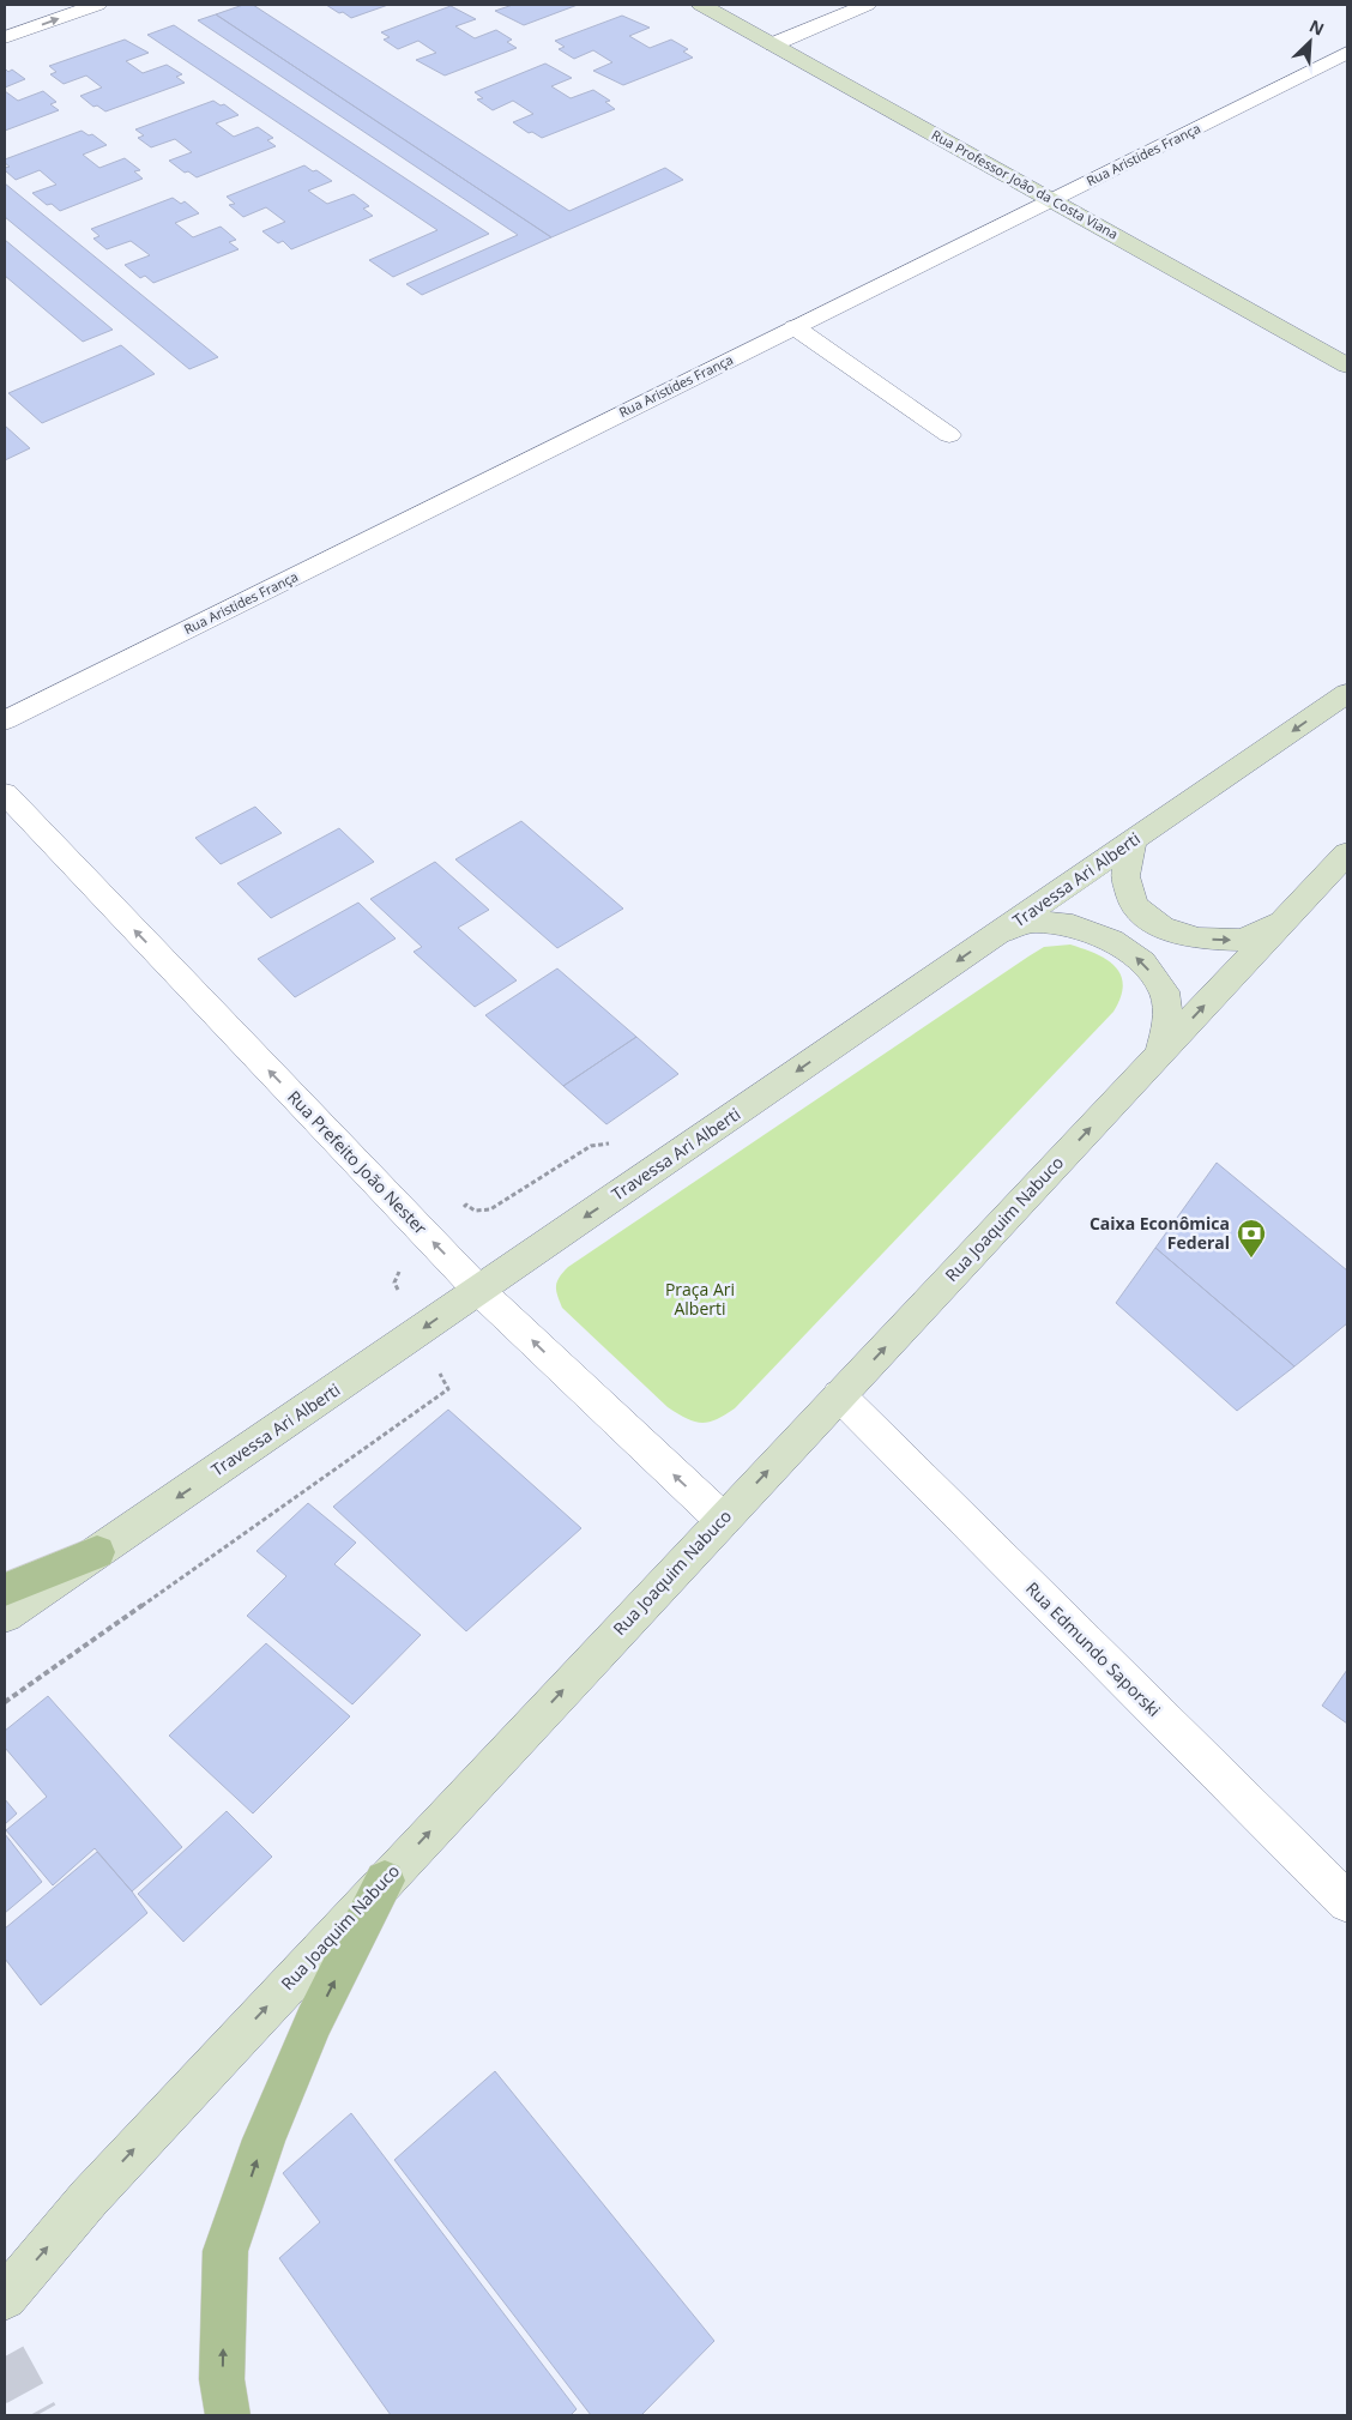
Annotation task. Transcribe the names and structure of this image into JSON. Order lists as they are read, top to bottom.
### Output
{
  "streets": {
    "main road": ["Rua Professor João da Costa Viana", "Travessa Ari Alberti", "Rua Joaquim Nabuco"],
    "street": ["Rua Aristides França", "Rua Prefeito João Nester", "Rua Edmundo Saporski"]
  },
  "crossings": [
    ["Rua Aristides França", "Rua Professor João da Costa Viana"],
    ["Travessa Ari Alberti", "Rua Prefeito João Nester"],
    ["Rua Prefeito João Nester", "Rua Joaquim Nabuco"],
    ["Rua Joaquim Nabuco", "Rua Edmundo Saporski"]
  ],
  "one_way": ["Travessa Ari Alberti", "Rua Prefeito João Nester", "Rua Joaquim Nabuco"],
  "parks": ["Praça Ari Alberti"],
  "places": {
    "bank": ["Caixa Econômica Federal"]
  },
  "north": "top right"
}
